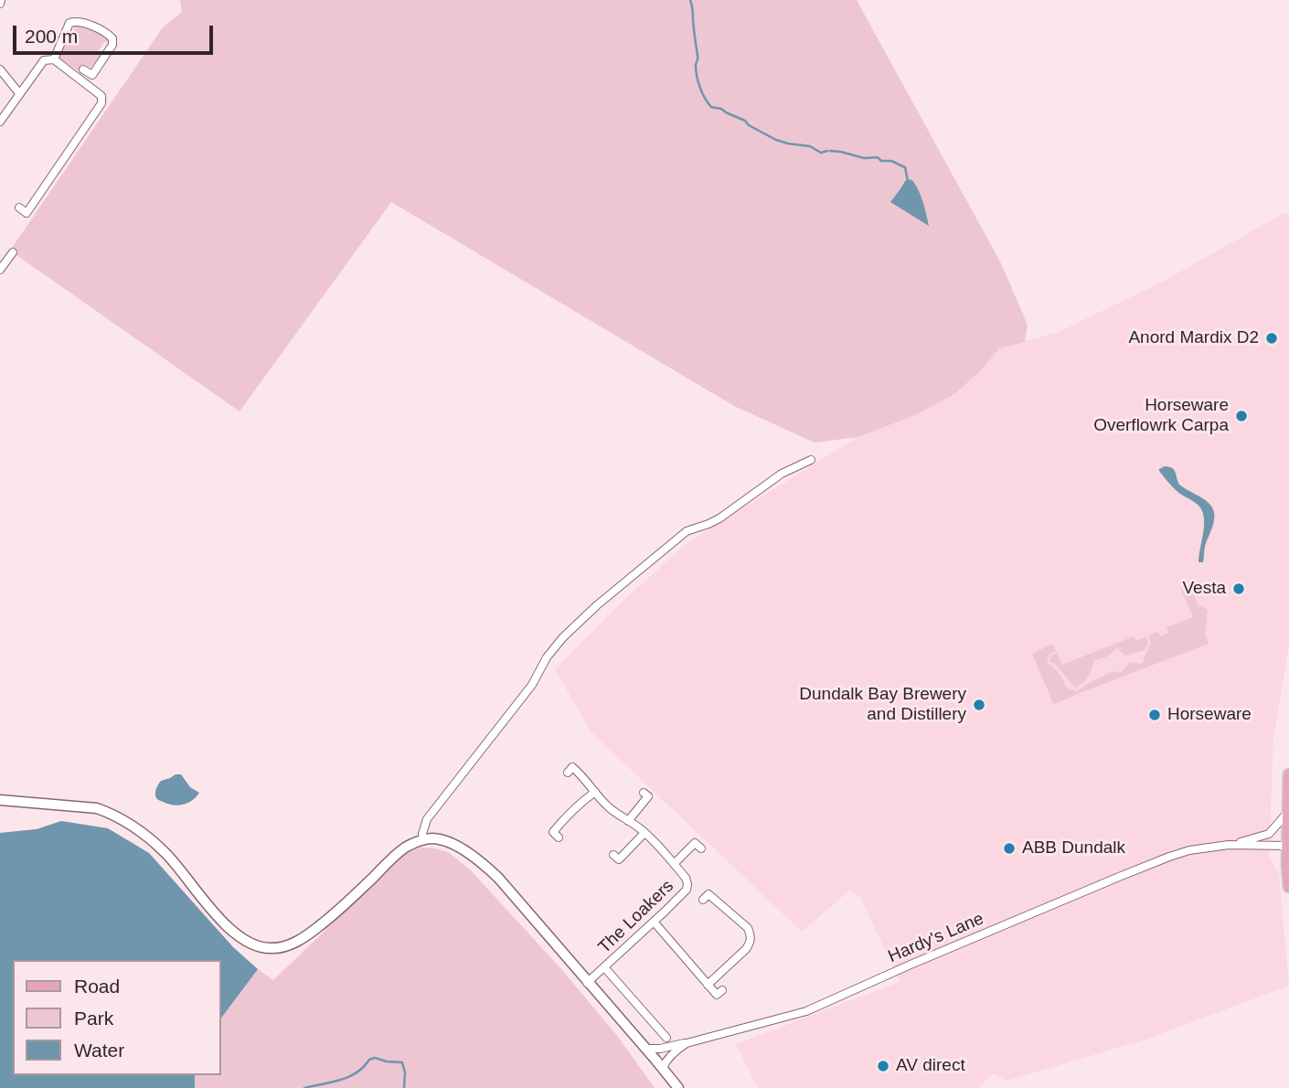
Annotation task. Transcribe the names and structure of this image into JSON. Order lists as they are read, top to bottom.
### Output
{
  "streets": {
    "street": ["The Loakers", "Hardy's Lane"]
  },
  "places": [
    "Anord Mardix D2",
    "Horseware Overflowrk Carpa",
    "Vesta",
    "Dundalk Bay Brewery and Distillery",
    "Horseware",
    "ABB Dundalk",
    "AV direct"
  ],
  "legend": ["Road", "Park", "Water"],
  "scale_bar": "200 m"
}
